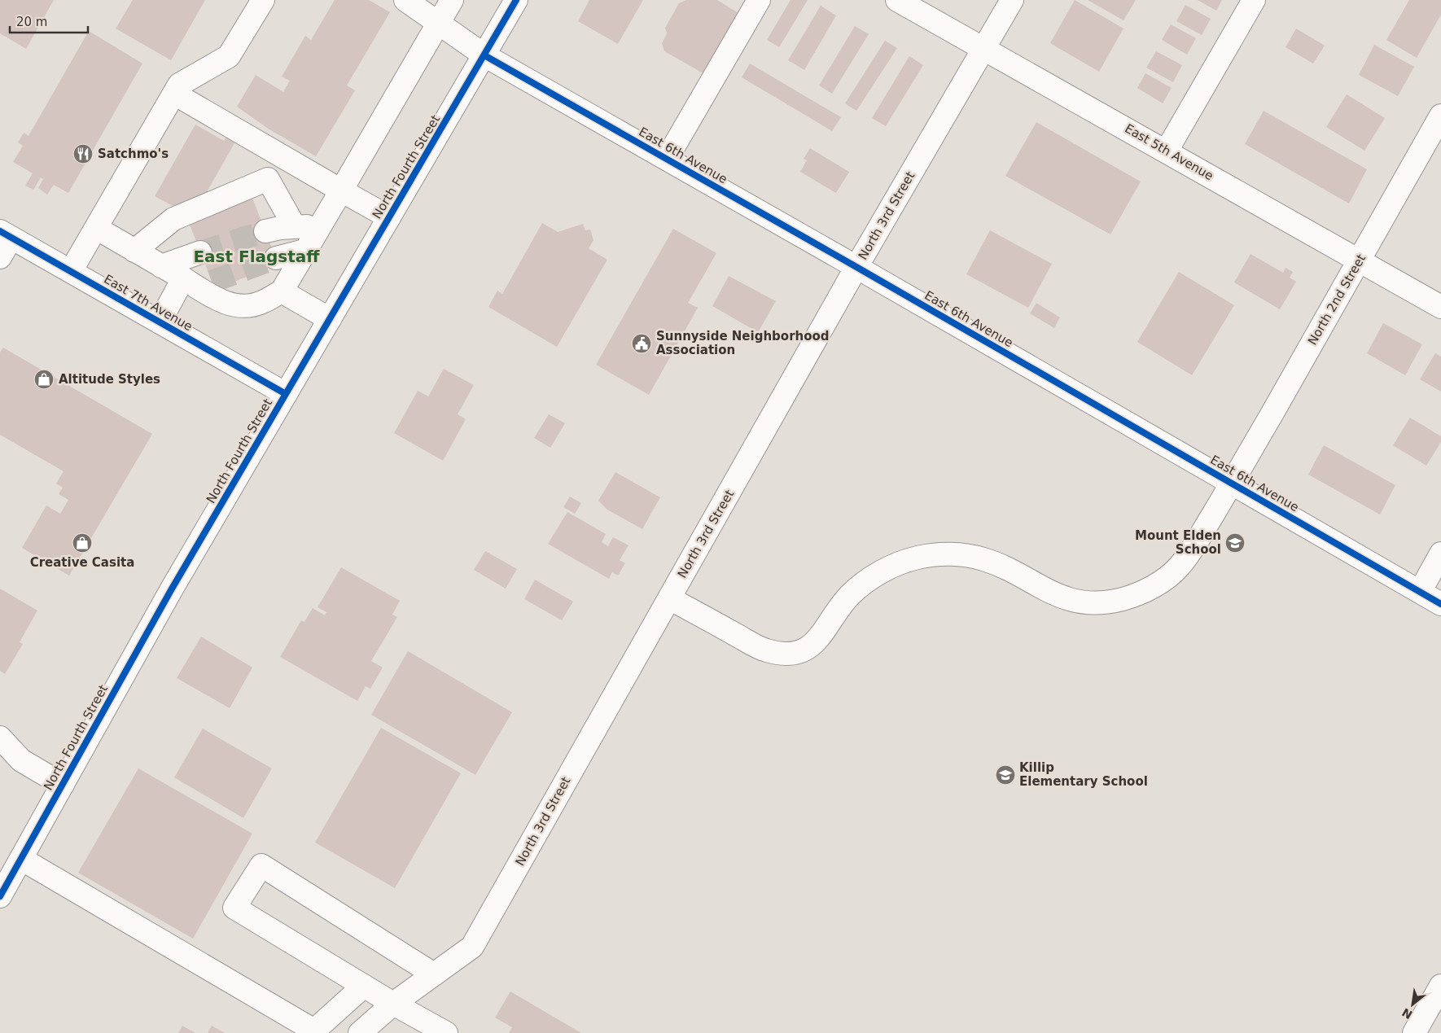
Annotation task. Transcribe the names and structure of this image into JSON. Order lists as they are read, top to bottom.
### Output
{
  "streets": {
    "street": [
      "East 5th Avenue",
      "East 6th Avenue",
      "North Fourth Street",
      "North 3rd Street",
      "North 2nd Street",
      "East 7th Avenue"
    ]
  },
  "crossings": [
    ["East 5th Avenue", "North 3rd Street"],
    ["East 5th Avenue", "North 2nd Street"],
    ["East 6th Avenue", "North Fourth Street"],
    ["East 6th Avenue", "North 3rd Street"],
    ["East 6th Avenue", "North 2nd Street"],
    ["North Fourth Street", "East 7th Avenue"],
    ["North 3rd Street", "North 2nd Street"]
  ],
  "districts": ["East Flagstaff"],
  "places": {
    "restaurant": ["Satchmo's"],
    "public building": ["Sunnyside Neighborhood Association"],
    "shop": ["Altitude Styles", "Creative Casita"],
    "school or university": ["Mount Elden School", "Killip Elementary School"]
  },
  "scale_bar": "20 m",
  "north": "bottom left"
}
